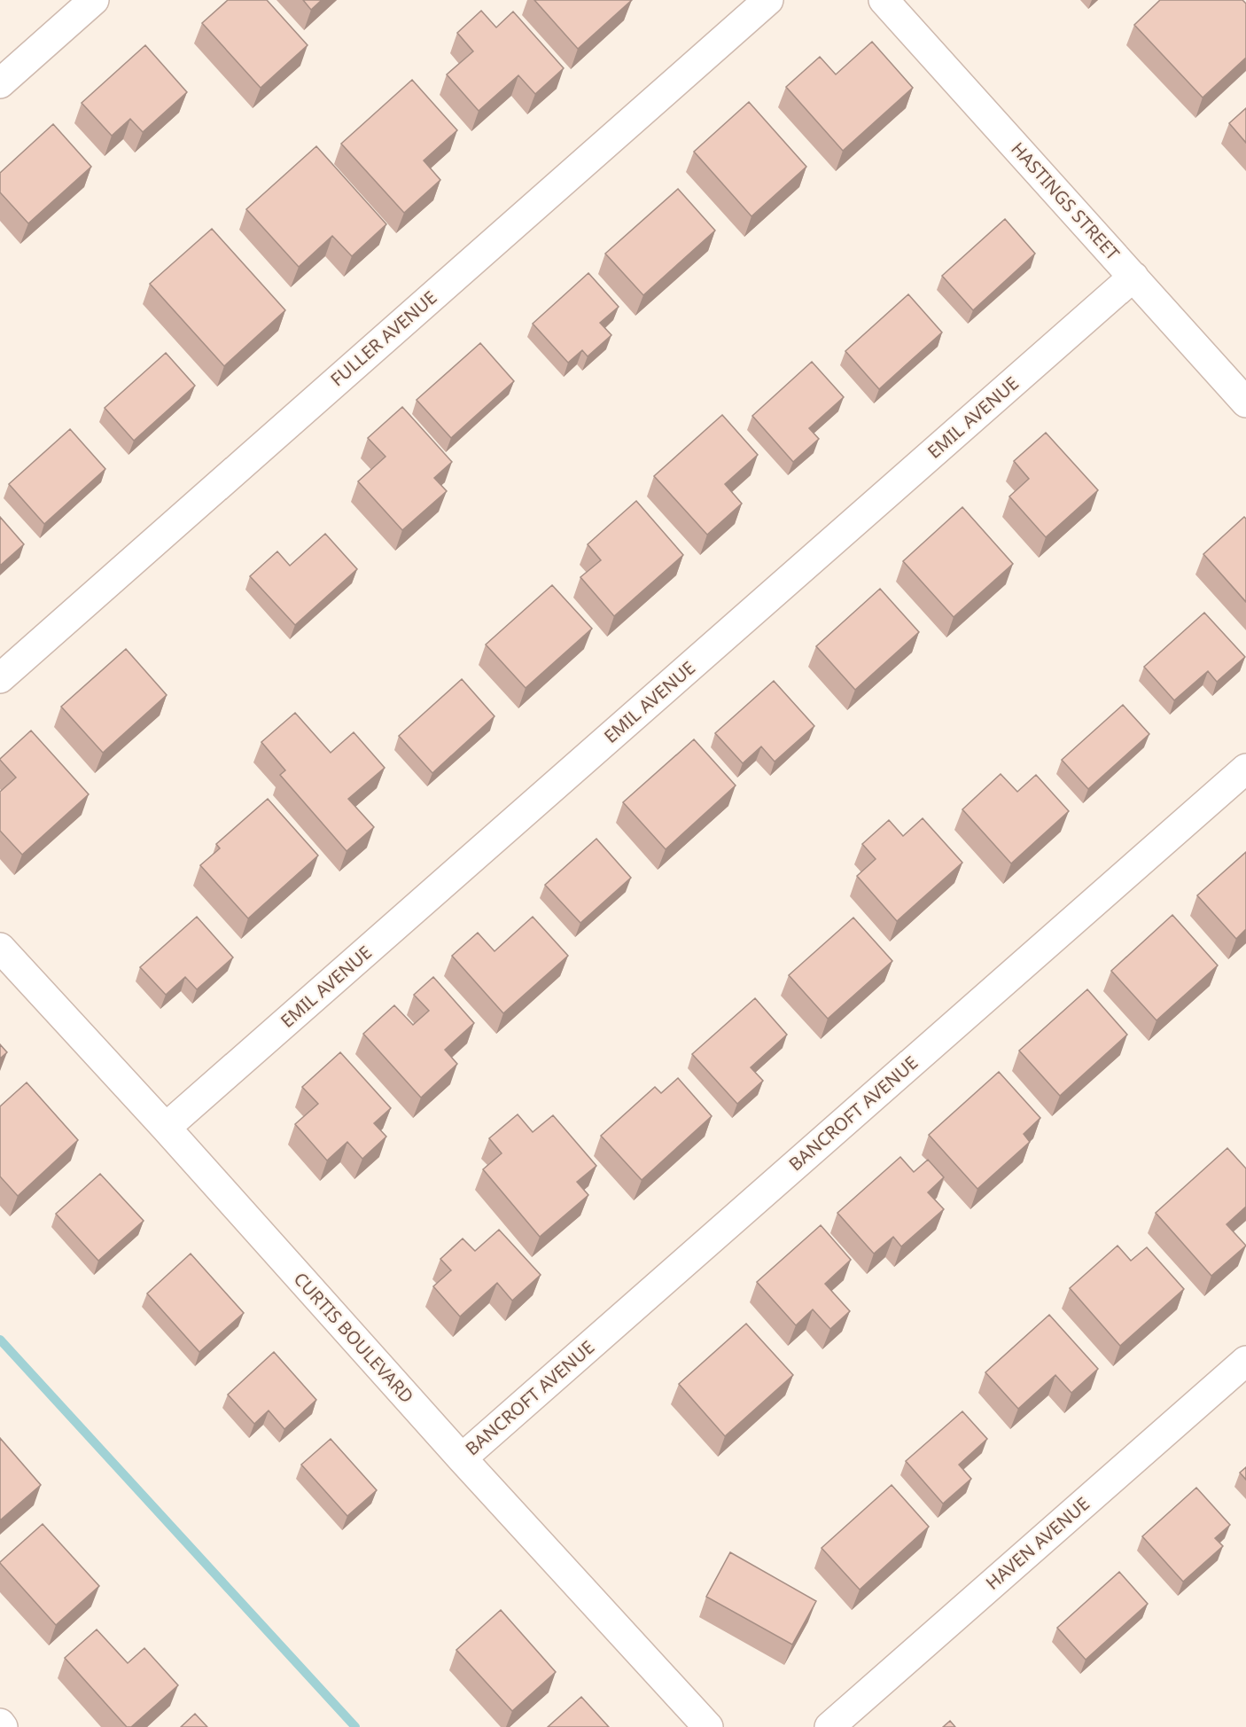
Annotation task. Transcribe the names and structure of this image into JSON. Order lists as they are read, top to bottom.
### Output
{
  "streets": {
    "street": [
      "HASTINGS STREET",
      "FULLER AVENUE",
      "EMIL AVENUE",
      "BANCROFT AVENUE",
      "CURTIS BOULEVARD",
      "HAVEN AVENUE"
    ]
  },
  "crossings": [
    ["HASTINGS STREET", "EMIL AVENUE"],
    ["EMIL AVENUE", "CURTIS BOULEVARD"],
    ["BANCROFT AVENUE", "CURTIS BOULEVARD"]
  ]
}
